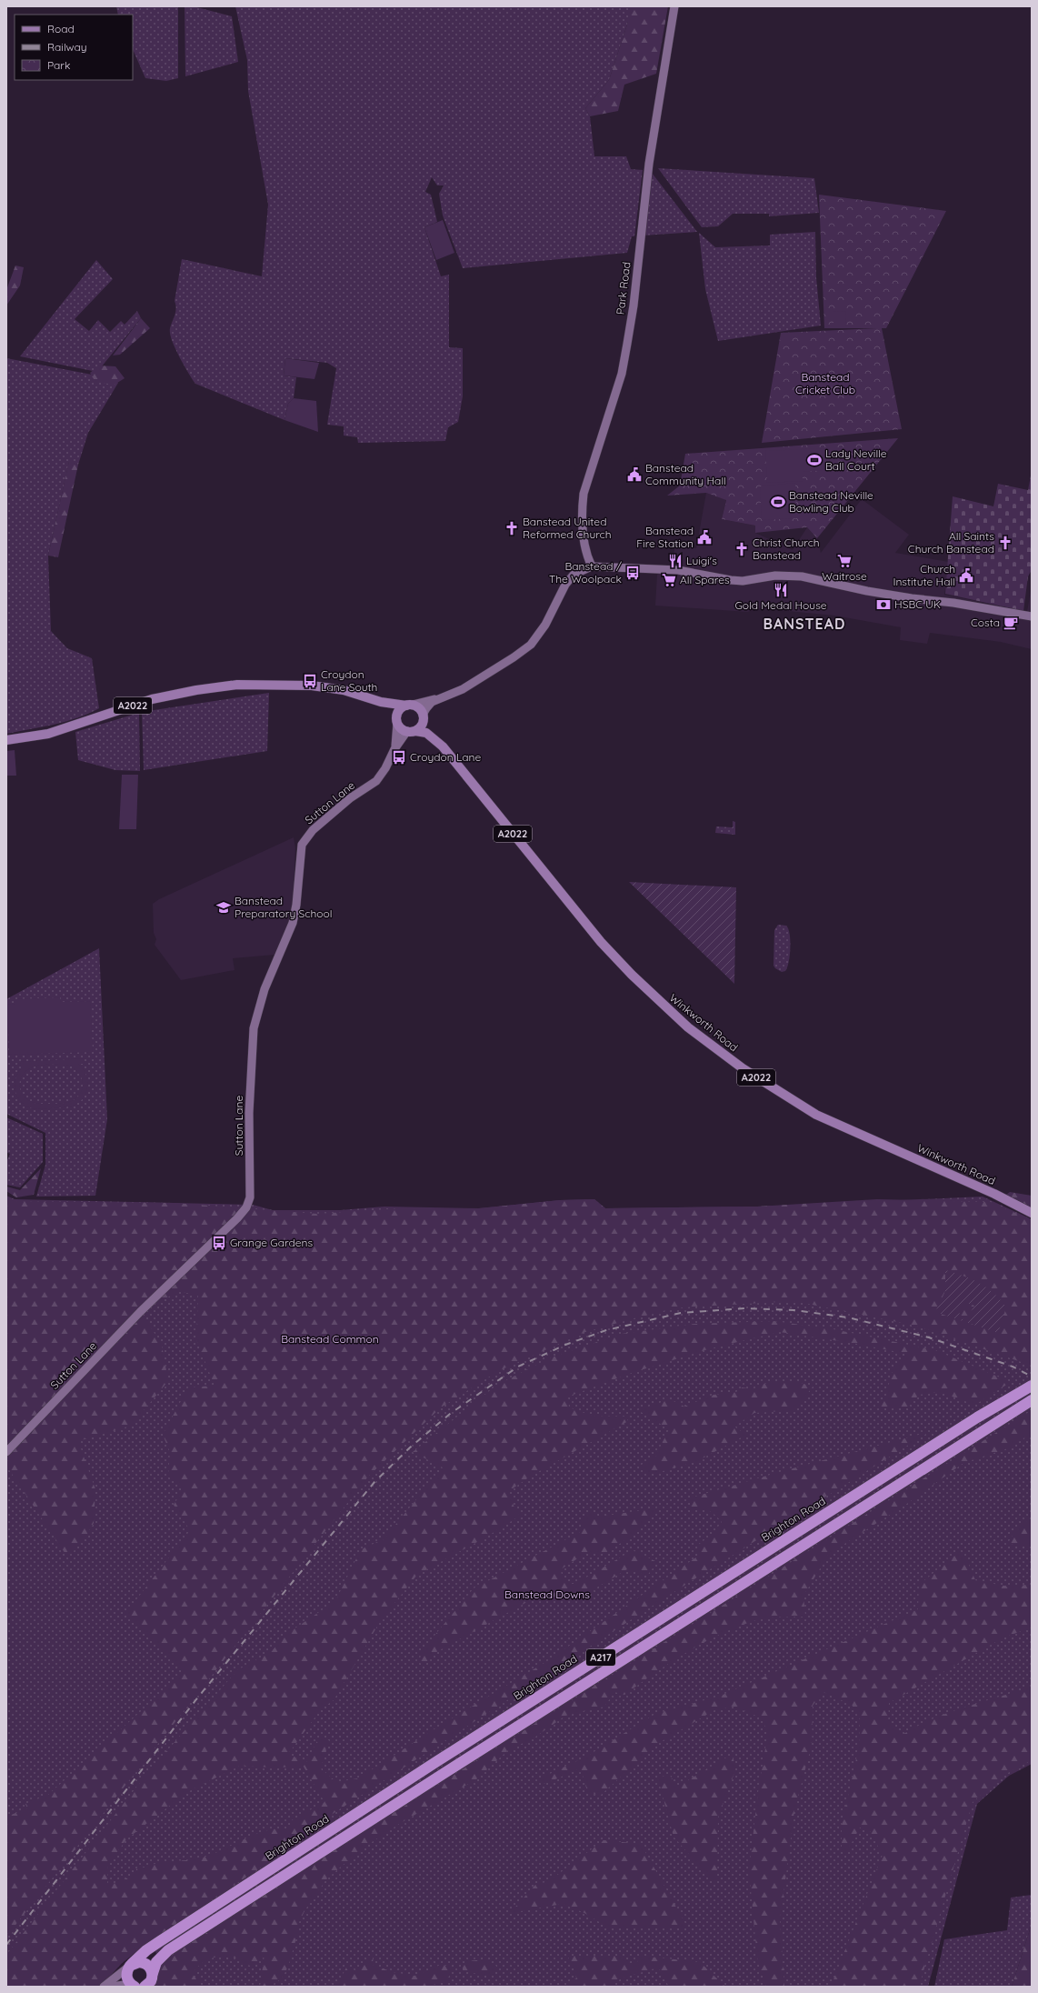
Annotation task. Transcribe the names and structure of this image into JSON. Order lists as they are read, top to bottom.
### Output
{
  "streets": {
    "highway": ["Brighton Road", "A217"],
    "main road": [
      "Park Road",
      "A2022",
      "Sutton Lane",
      "Winkworth Road"
    ]
  },
  "crossings": [
    ["A2022", "Winkworth Road"]
  ],
  "districts": ["BANSTEAD"],
  "parks": ["Banstead Cricket Club", "Banstead Common", "Banstead Downs"],
  "places": {
    "sports": ["Lady Neville Ball Court", "Banstead Neville Bowling Club"],
    "public building": ["Banstead Community Hall", "Banstead Fire Station", "Church Institute Hall"],
    "church": ["Banstead United Reformed Church", "All Saints Church Banstead", "Christ Church Banstead"],
    "restaurant": ["Luigi's", "Gold Medal House"],
    "supermarket": ["Waitrose", "All Spares"],
    "bus stop": [
      "Banstead / The Woolpack",
      "Croydon Lane South",
      "Croydon Lane",
      "Grange Gardens"
    ],
    "bank": ["HSBC UK"],
    "cafe": ["Costa"],
    "school or university": ["Banstead Preparatory School"]
  },
  "legend": ["Road", "Railway", "Park"]
}
